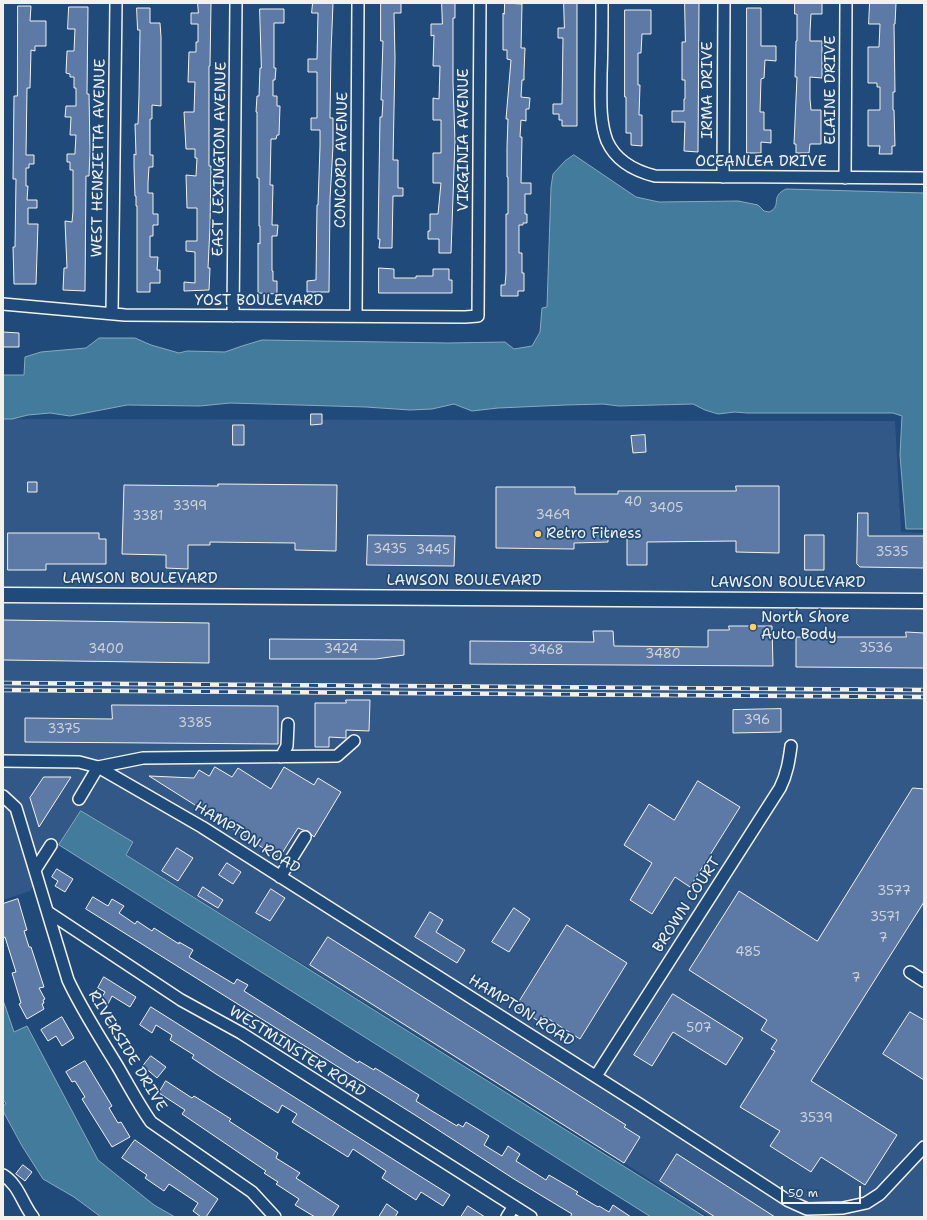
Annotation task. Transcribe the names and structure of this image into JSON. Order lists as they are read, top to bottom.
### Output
{
  "streets": {
    "main road": ["LAWSON BOULEVARD"],
    "street": [
      "IRMA DRIVE",
      "ELAINE DRIVE",
      "VIRGINIA AVENUE",
      "WEST HENRIETTA AVENUE",
      "EAST LEXINGTON AVENUE",
      "CONCORD AVENUE",
      "OCEANLEA DRIVE",
      "YOST BOULEVARD",
      "HAMPTON ROAD",
      "BROWN COURT",
      "RIVERSIDE DRIVE",
      "WESTMINSTER ROAD"
    ]
  },
  "crossings": [
    ["IRMA DRIVE", "OCEANLEA DRIVE"],
    ["ELAINE DRIVE", "OCEANLEA DRIVE"],
    ["VIRGINIA AVENUE", "YOST BOULEVARD"],
    ["WEST HENRIETTA AVENUE", "YOST BOULEVARD"],
    ["EAST LEXINGTON AVENUE", "YOST BOULEVARD"],
    ["CONCORD AVENUE", "YOST BOULEVARD"],
    ["HAMPTON ROAD", "BROWN COURT"],
    ["RIVERSIDE DRIVE", "WESTMINSTER ROAD"]
  ],
  "places": ["Retro Fitness", "North Shore Auto Body"],
  "house_numbers": [
    "40",
    "3399",
    "3405",
    "3469",
    "3381",
    "3435",
    "3445",
    "3535",
    "3536",
    "3400",
    "3424",
    "3468",
    "3480",
    "396",
    "3385",
    "3375",
    "3577",
    "3571",
    "7",
    "485",
    "7",
    "507",
    "3539"
  ],
  "scale_bar": "50 m"
}
